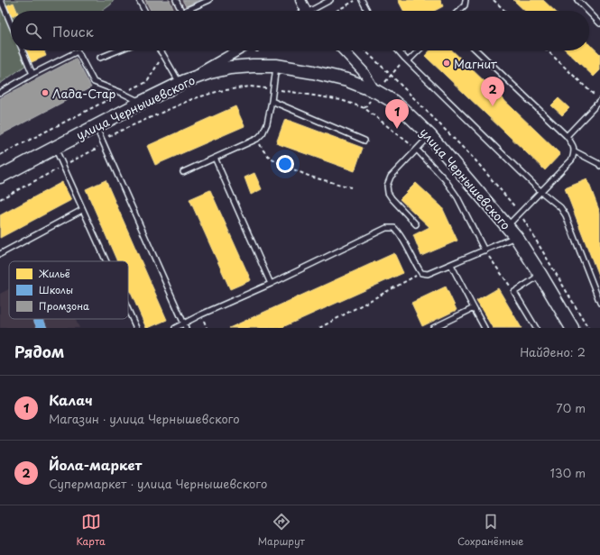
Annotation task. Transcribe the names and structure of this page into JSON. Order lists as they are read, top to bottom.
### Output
{
  "streets": {
    "street": ["улица Чернышевского"]
  },
  "places": ["Магнит", "Лада-Стар"],
  "legend": ["Жильё", "Школы", "Промзона"],
  "page": {
    "search": "Поиск",
    "pins": ["2", "1"],
    "heading": ["Рядом", "Найдено: 2"],
    "list": [
      {
        "mark": "1",
        "name": "Калач",
        "note": "Магазин · улица Чернышевского",
        "value": "70 m"
      },
      {
        "mark": "2",
        "name": "Йола-маркет",
        "note": "Супермаркет · улица Чернышевского",
        "value": "130 m"
      }
    ],
    "nav": ["Карта", "Маршрут", "Сохранённые"]
  }
}
